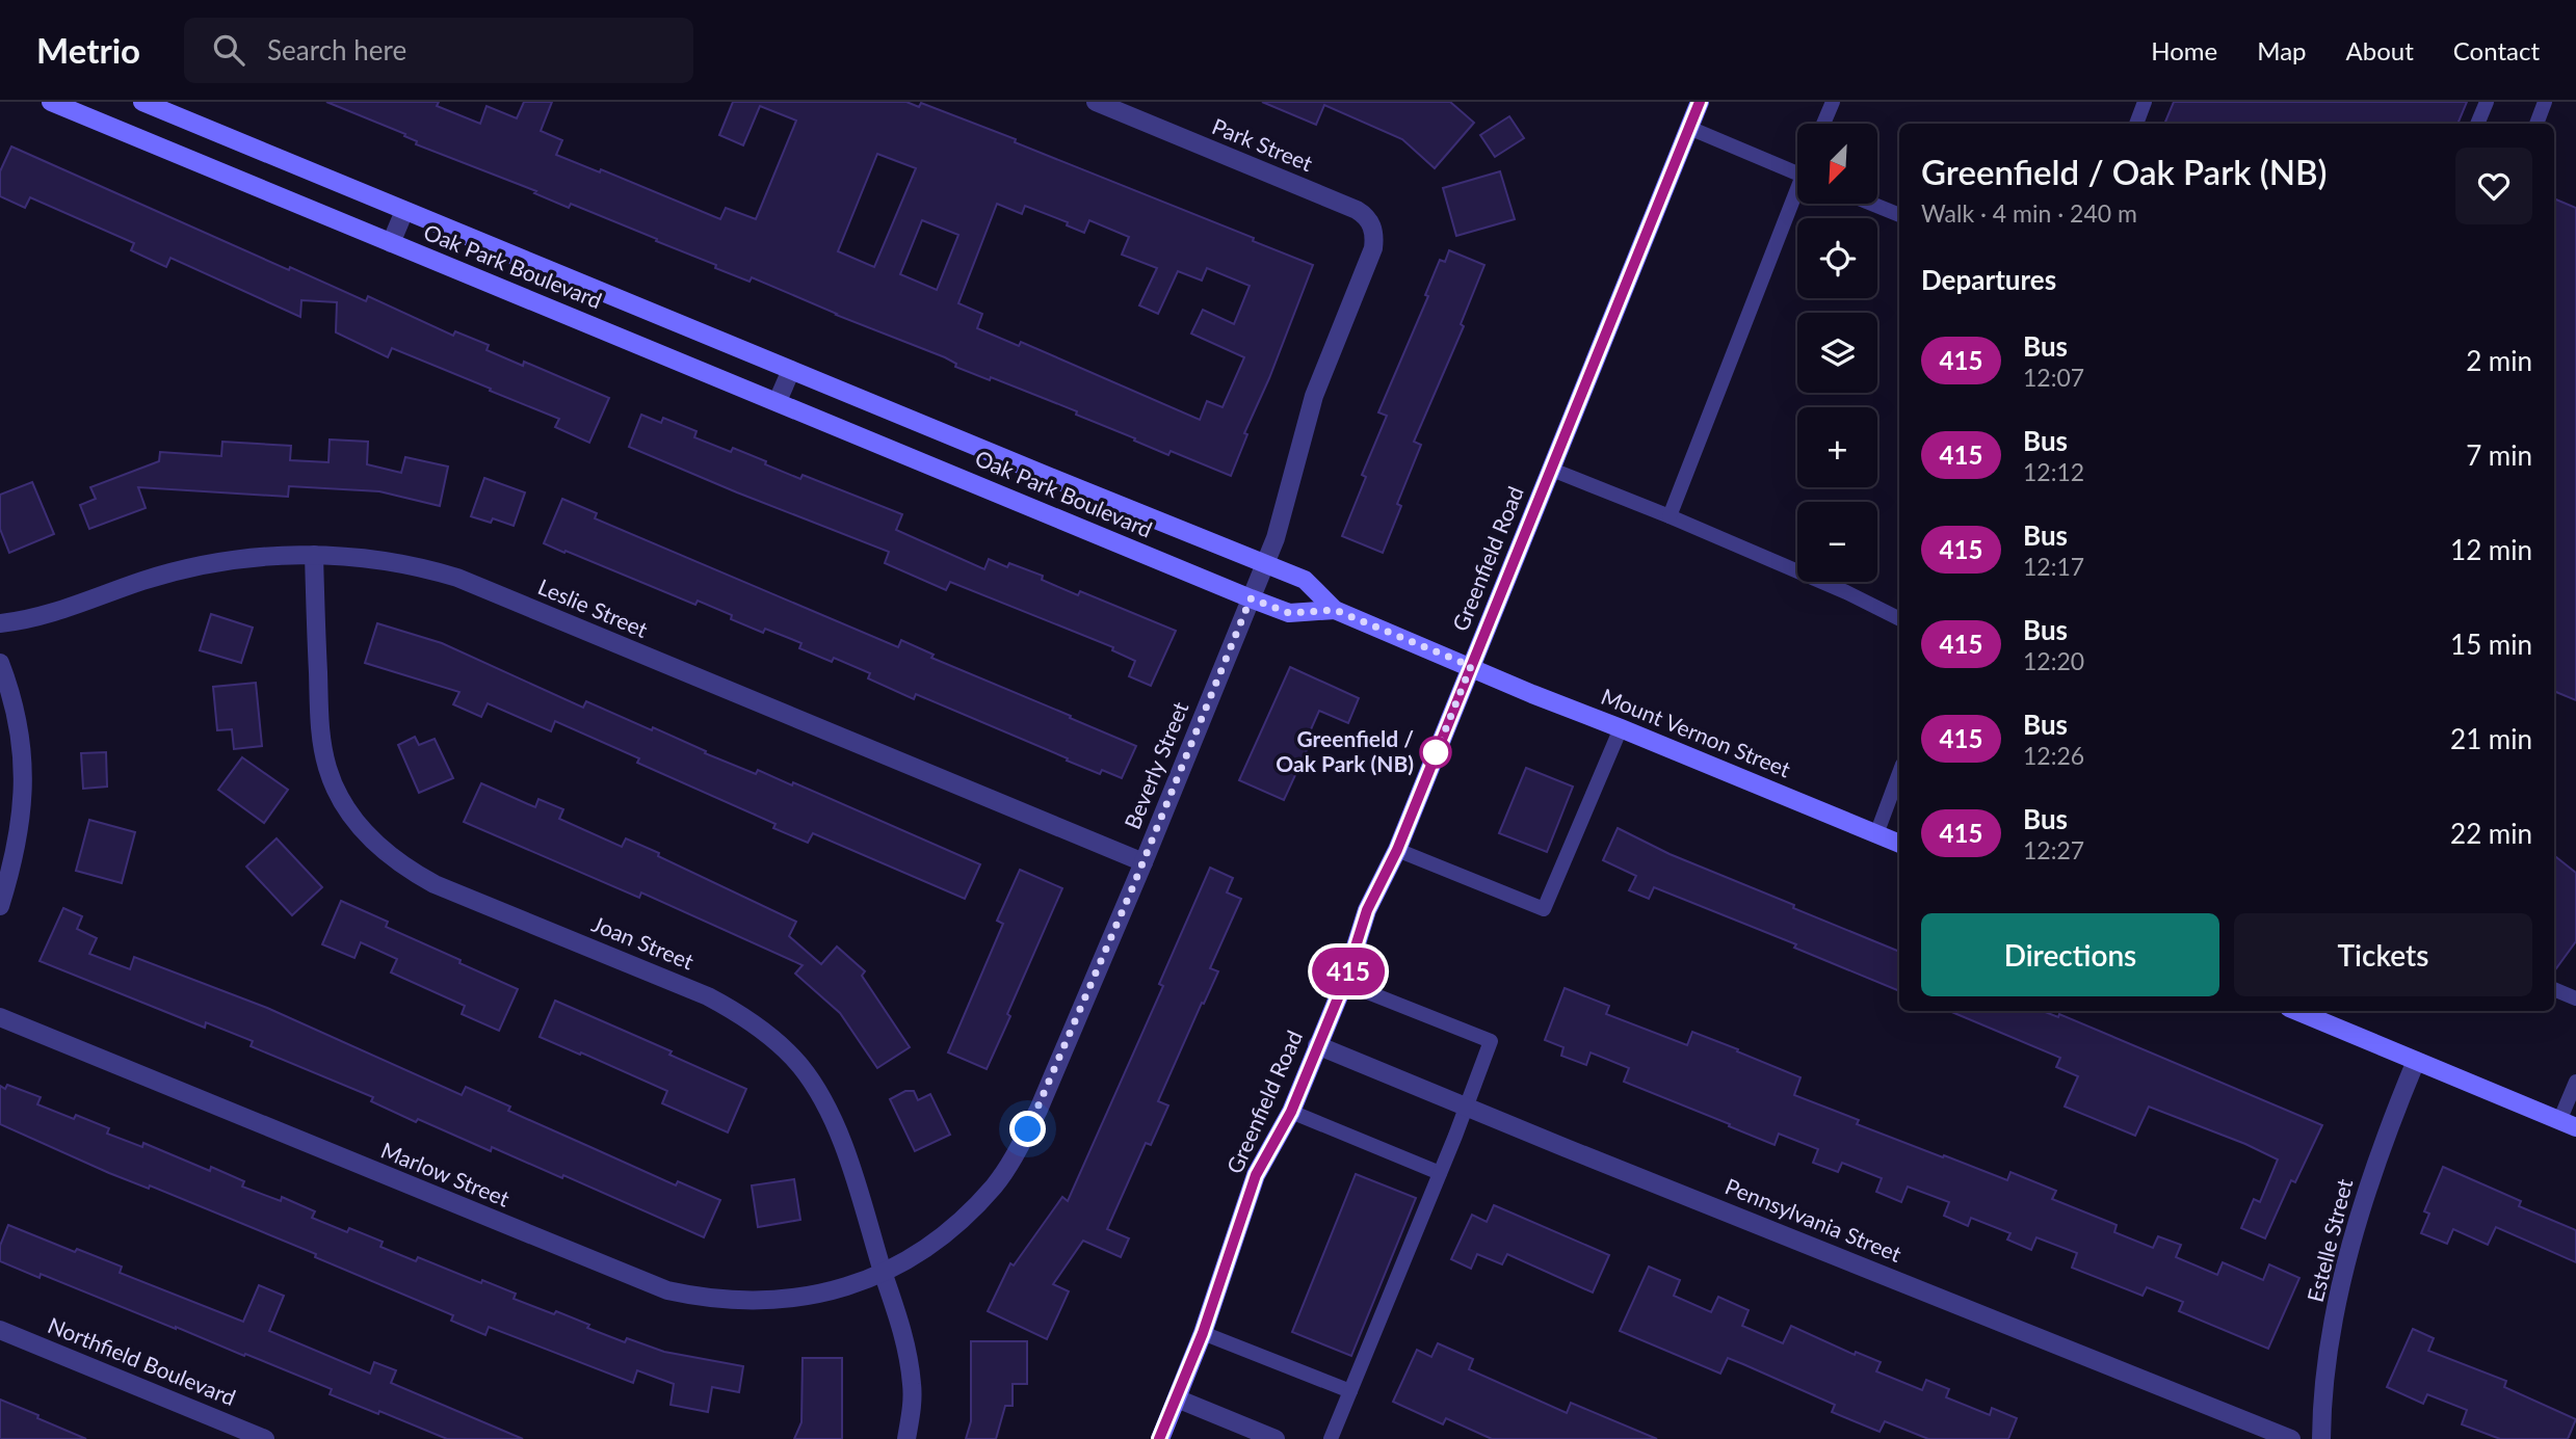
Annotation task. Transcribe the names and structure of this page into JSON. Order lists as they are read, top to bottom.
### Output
{
  "streets": {
    "street": [
      "Park Street",
      "Oak Park Boulevard",
      "Greenfield Road",
      "Leslie Street",
      "Mount Vernon Street",
      "Beverly Street",
      "Joan Street",
      "Marlow Street",
      "Pennsylvania Street",
      "Estelle Street",
      "Northfield Boulevard"
    ]
  },
  "crossings": [
    ["Park Street", "Beverly Street"],
    ["Oak Park Boulevard", "Greenfield Road"],
    ["Oak Park Boulevard", "Mount Vernon Street"],
    ["Oak Park Boulevard", "Beverly Street"],
    ["Greenfield Road", "Mount Vernon Street"],
    ["Greenfield Road", "Pennsylvania Street"],
    ["Leslie Street", "Beverly Street"],
    ["Leslie Street", "Joan Street"],
    ["Beverly Street", "Joan Street"],
    ["Beverly Street", "Marlow Street"],
    ["Joan Street", "Marlow Street"]
  ],
  "places": ["Greenfield / Oak Park (NB)"],
  "lines": ["bus line 415"],
  "north": "bottom left",
  "page": {
    "header": "Metrio",
    "search": "Search here",
    "nav": [
      "Home",
      "Map",
      "About",
      "Contact"
    ],
    "on_map": "415",
    "map_buttons": ["+", "−"],
    "heading": [
      ["Greenfield / Oak Park (NB)", "Walk · 4 min · 240 m"],
      "Departures"
    ],
    "list": [
      {
        "mark": "415",
        "name": "Bus",
        "note": "12:07",
        "value": "2 min"
      },
      {
        "mark": "415",
        "name": "Bus",
        "note": "12:12",
        "value": "7 min"
      },
      {
        "mark": "415",
        "name": "Bus",
        "note": "12:17",
        "value": "12 min"
      },
      {
        "mark": "415",
        "name": "Bus",
        "note": "12:20",
        "value": "15 min"
      },
      {
        "mark": "415",
        "name": "Bus",
        "note": "12:26",
        "value": "21 min"
      },
      {
        "mark": "415",
        "name": "Bus",
        "note": "12:27",
        "value": "22 min"
      }
    ],
    "buttons": ["Directions", "Tickets"]
  }
}
